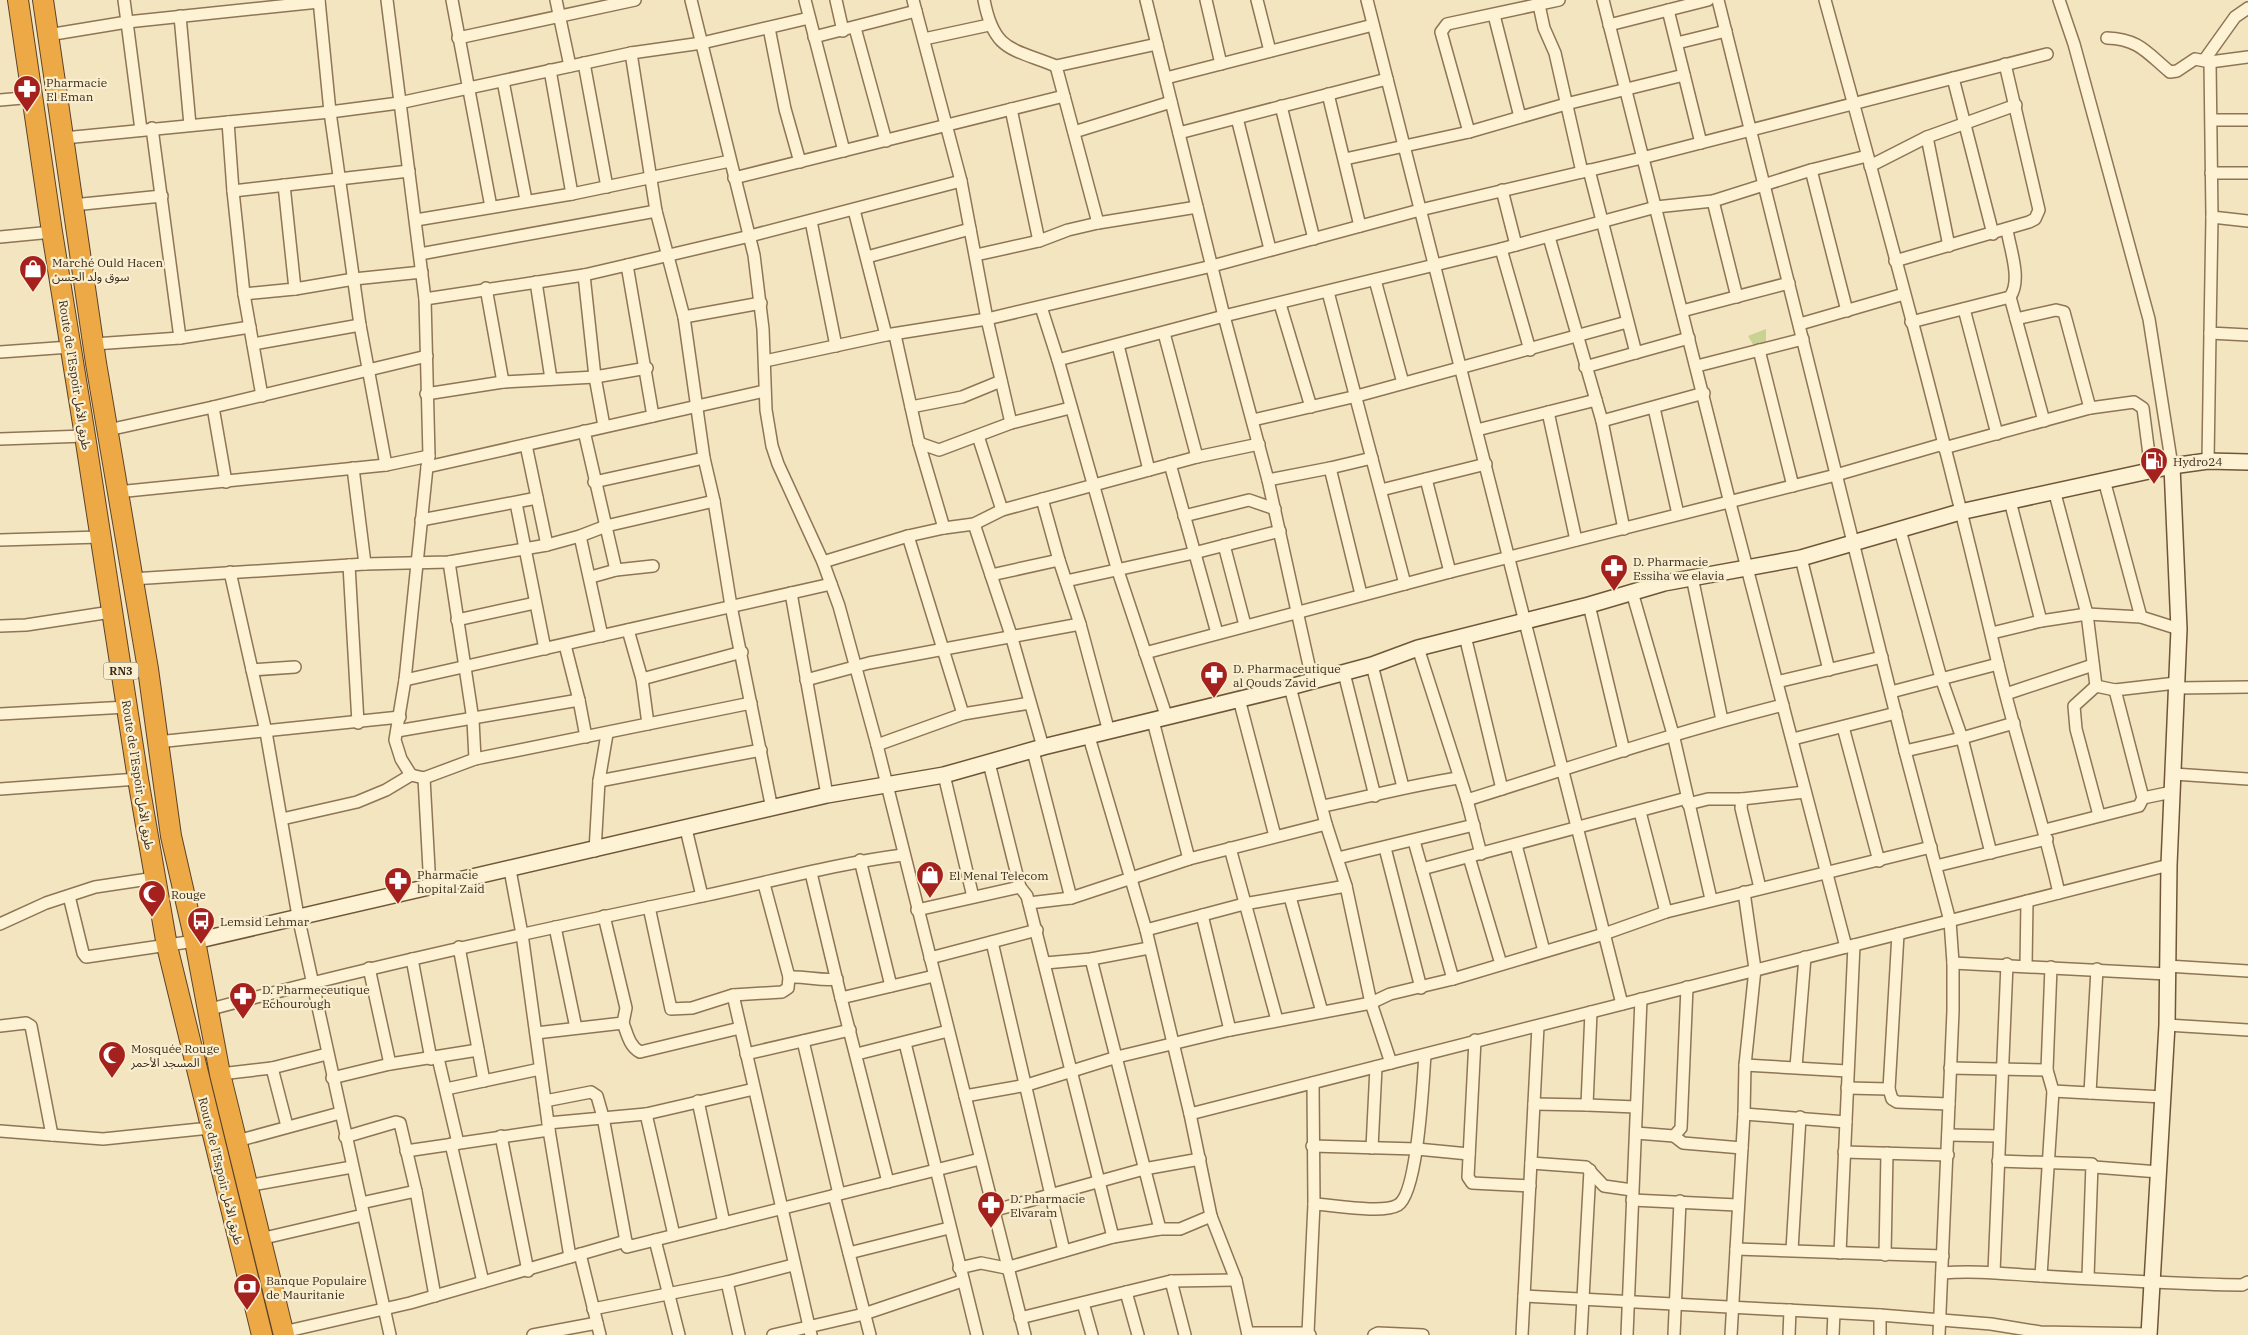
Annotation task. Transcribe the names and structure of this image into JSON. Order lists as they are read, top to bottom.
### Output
{
  "streets": {
    "highway": ["Route de l’Espoir طريق الأمل", "RN3"]
  },
  "places": {
    "pharmacy": [
      "Pharmacie El Eman",
      "D. Pharmacie Essiha we elavia",
      "D. Pharmaceutique al Qouds Zavid",
      "Pharmacie hopital Zaid",
      "D. Pharmeceutique Echourough",
      "D. Pharmacie Elvaram"
    ],
    "shop": ["Marché Ould Hacen سوق ولد الحسن", "El Menal Telecom"],
    "fuel station": ["Hydro24"],
    "mosque": ["Rouge", "Mosquée Rouge المسجد الأحمر"],
    "bus stop": ["Lemsid Lehmar"],
    "bank": ["Banque Populaire de Mauritanie"]
  }
}
